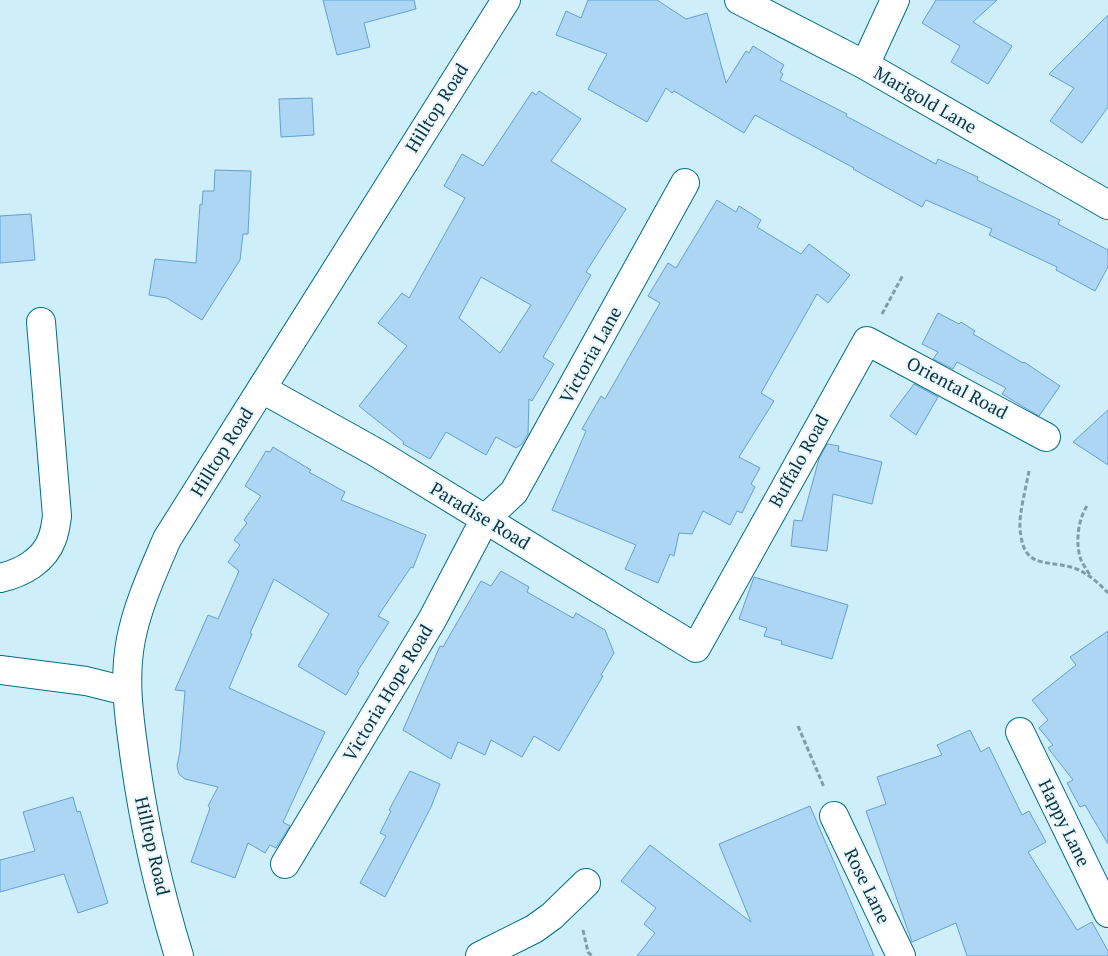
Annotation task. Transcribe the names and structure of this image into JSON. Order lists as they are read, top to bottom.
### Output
{
  "streets": {
    "street": [
      "Marigold Lane",
      "Hilltop Road",
      "Victoria Lane",
      "Oriental Road",
      "Buffalo Road",
      "Paradise Road",
      "Victoria Hope Road",
      "Happy Lane",
      "Rose Lane"
    ]
  },
  "crossings": [
    ["Hilltop Road", "Paradise Road"],
    ["Victoria Lane", "Paradise Road"],
    ["Victoria Lane", "Victoria Hope Road"],
    ["Oriental Road", "Buffalo Road"],
    ["Buffalo Road", "Paradise Road"],
    ["Paradise Road", "Victoria Hope Road"]
  ]
}
